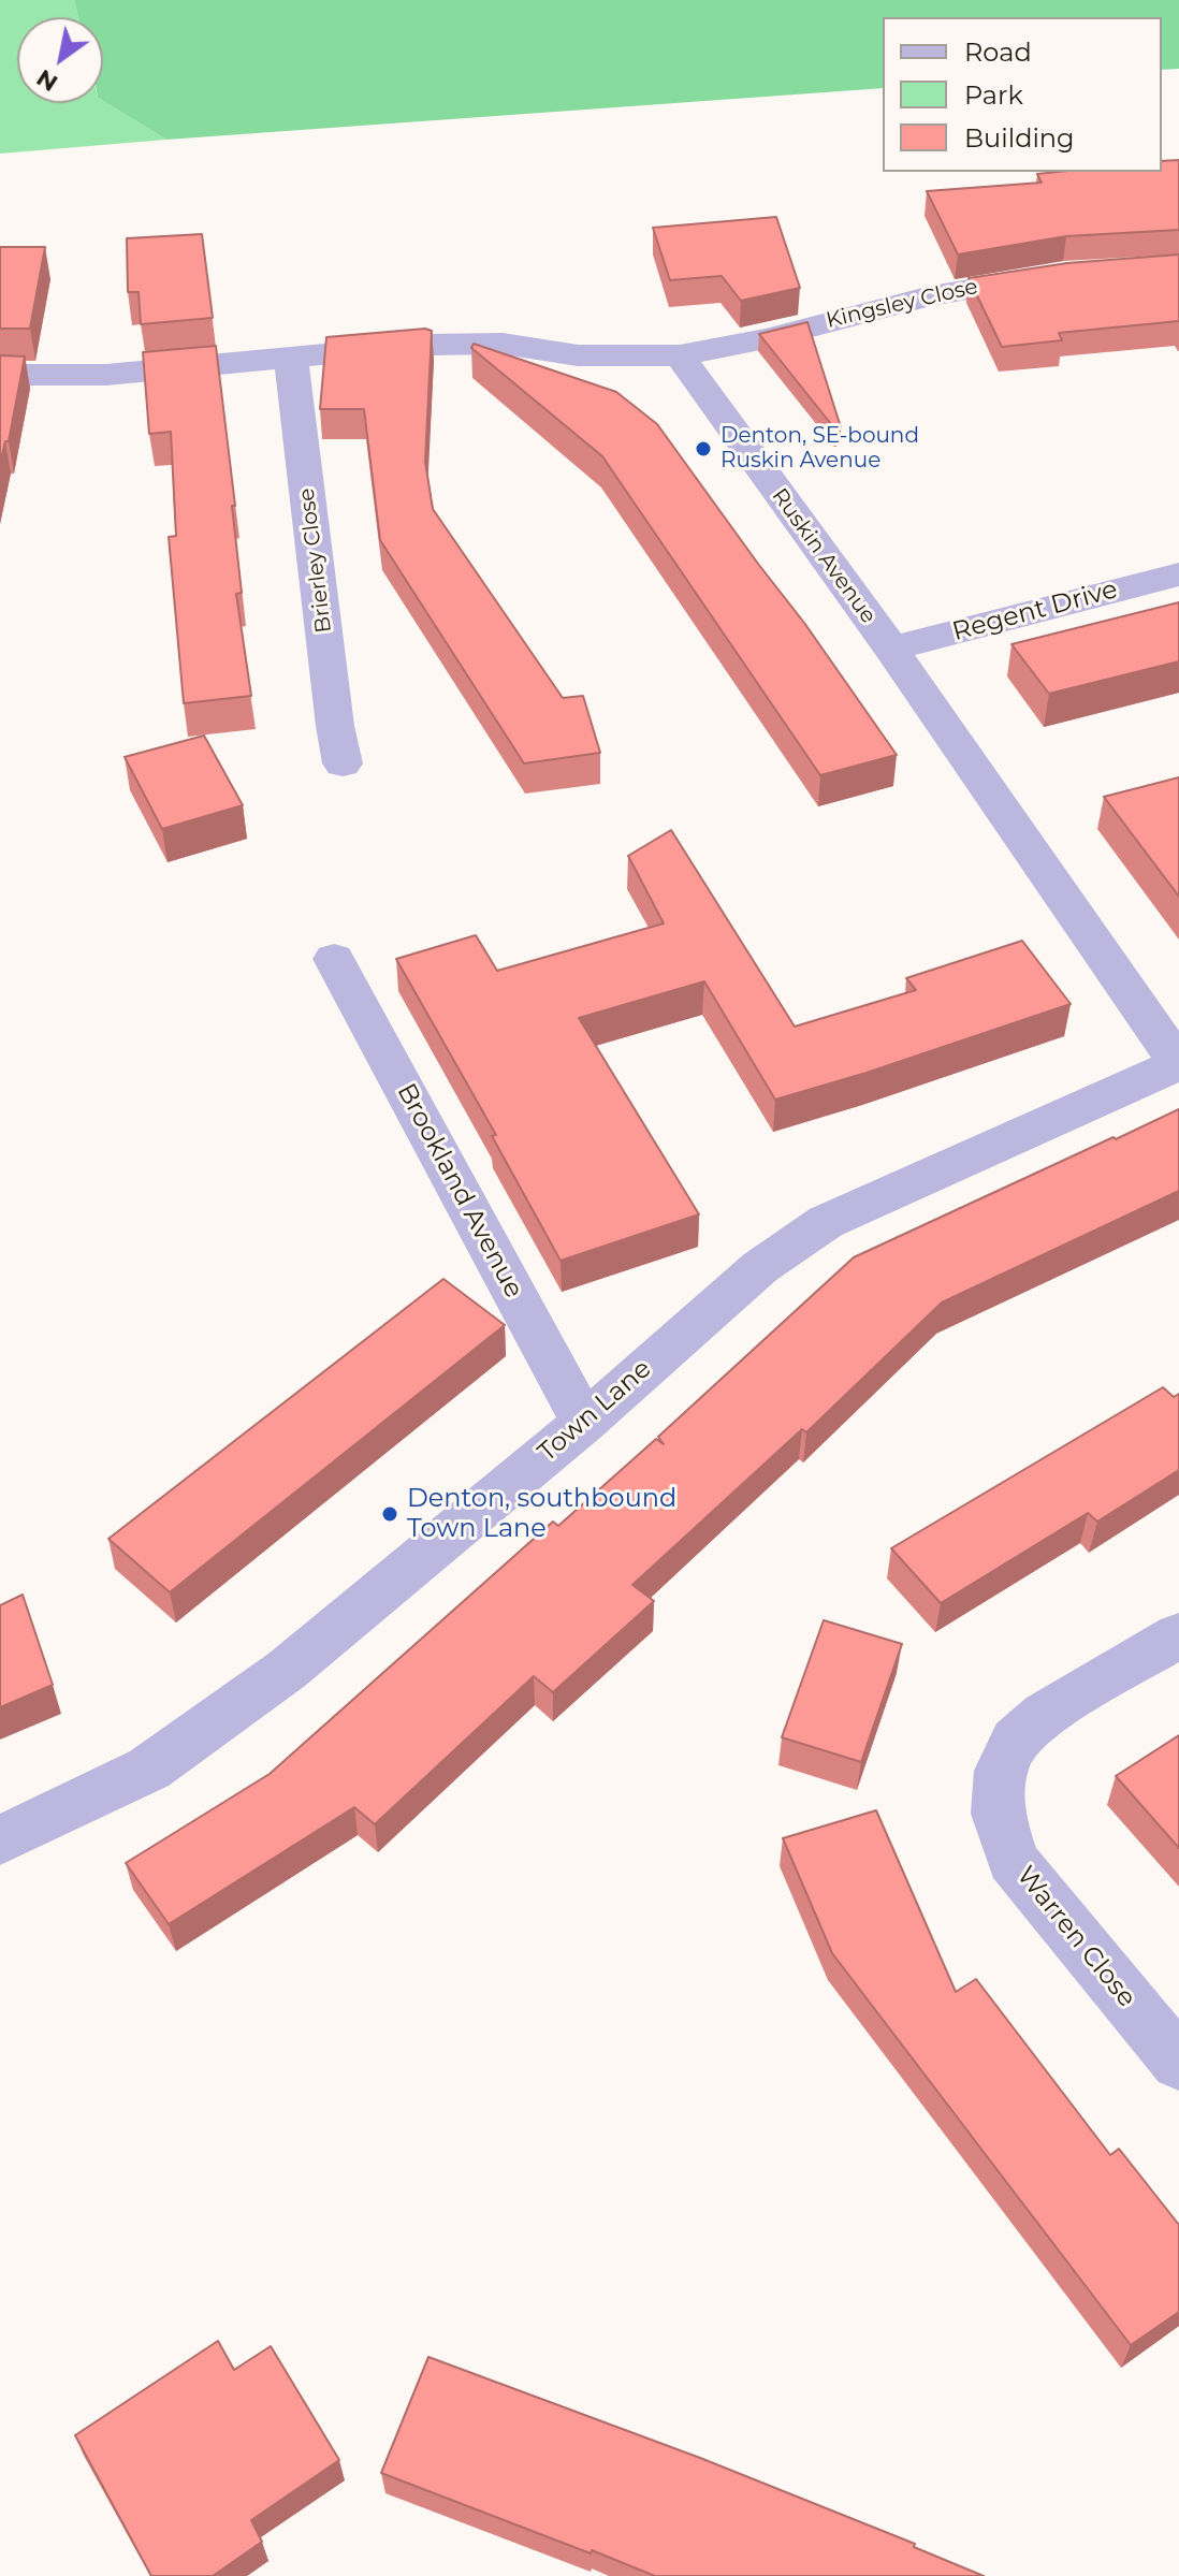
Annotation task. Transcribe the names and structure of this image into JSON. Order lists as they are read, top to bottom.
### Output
{
  "streets": {
    "street": [
      "Kingsley Close",
      "Ruskin Avenue",
      "Brierley Close",
      "Regent Drive",
      "Brookland Avenue",
      "Town Lane",
      "Warren Close"
    ]
  },
  "crossings": [
    ["Kingsley Close", "Ruskin Avenue"],
    ["Ruskin Avenue", "Regent Drive"],
    ["Ruskin Avenue", "Town Lane"],
    ["Brookland Avenue", "Town Lane"]
  ],
  "places": ["Denton, SE-bound Ruskin Avenue", "Denton, southbound Town Lane"],
  "legend": ["Road", "Park", "Building"],
  "north": "bottom left"
}
